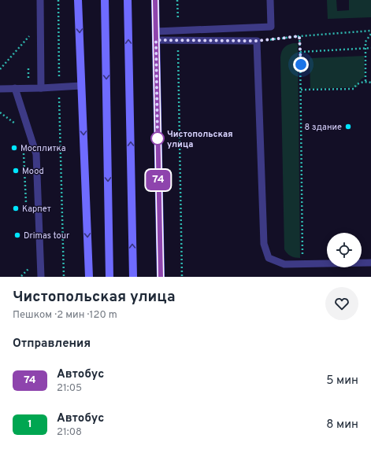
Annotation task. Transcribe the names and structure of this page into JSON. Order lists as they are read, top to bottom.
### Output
{
  "places": [
    "8 здание",
    "Чистопольская улица",
    "Мосплитка",
    "Mood",
    "Карпет",
    "Drimas tour"
  ],
  "lines": ["bus line 74"],
  "page": {
    "on_map": "74",
    "heading": [
      ["Чистопольская улица", "Пешком · 2 мин · 120 m"],
      "Отправления"
    ],
    "list": [
      {
        "mark": "74",
        "name": "Автобус",
        "note": "21:05",
        "value": "5 мин"
      },
      {
        "mark": "1",
        "name": "Автобус",
        "note": "21:08",
        "value": "8 мин"
      }
    ]
  }
}
